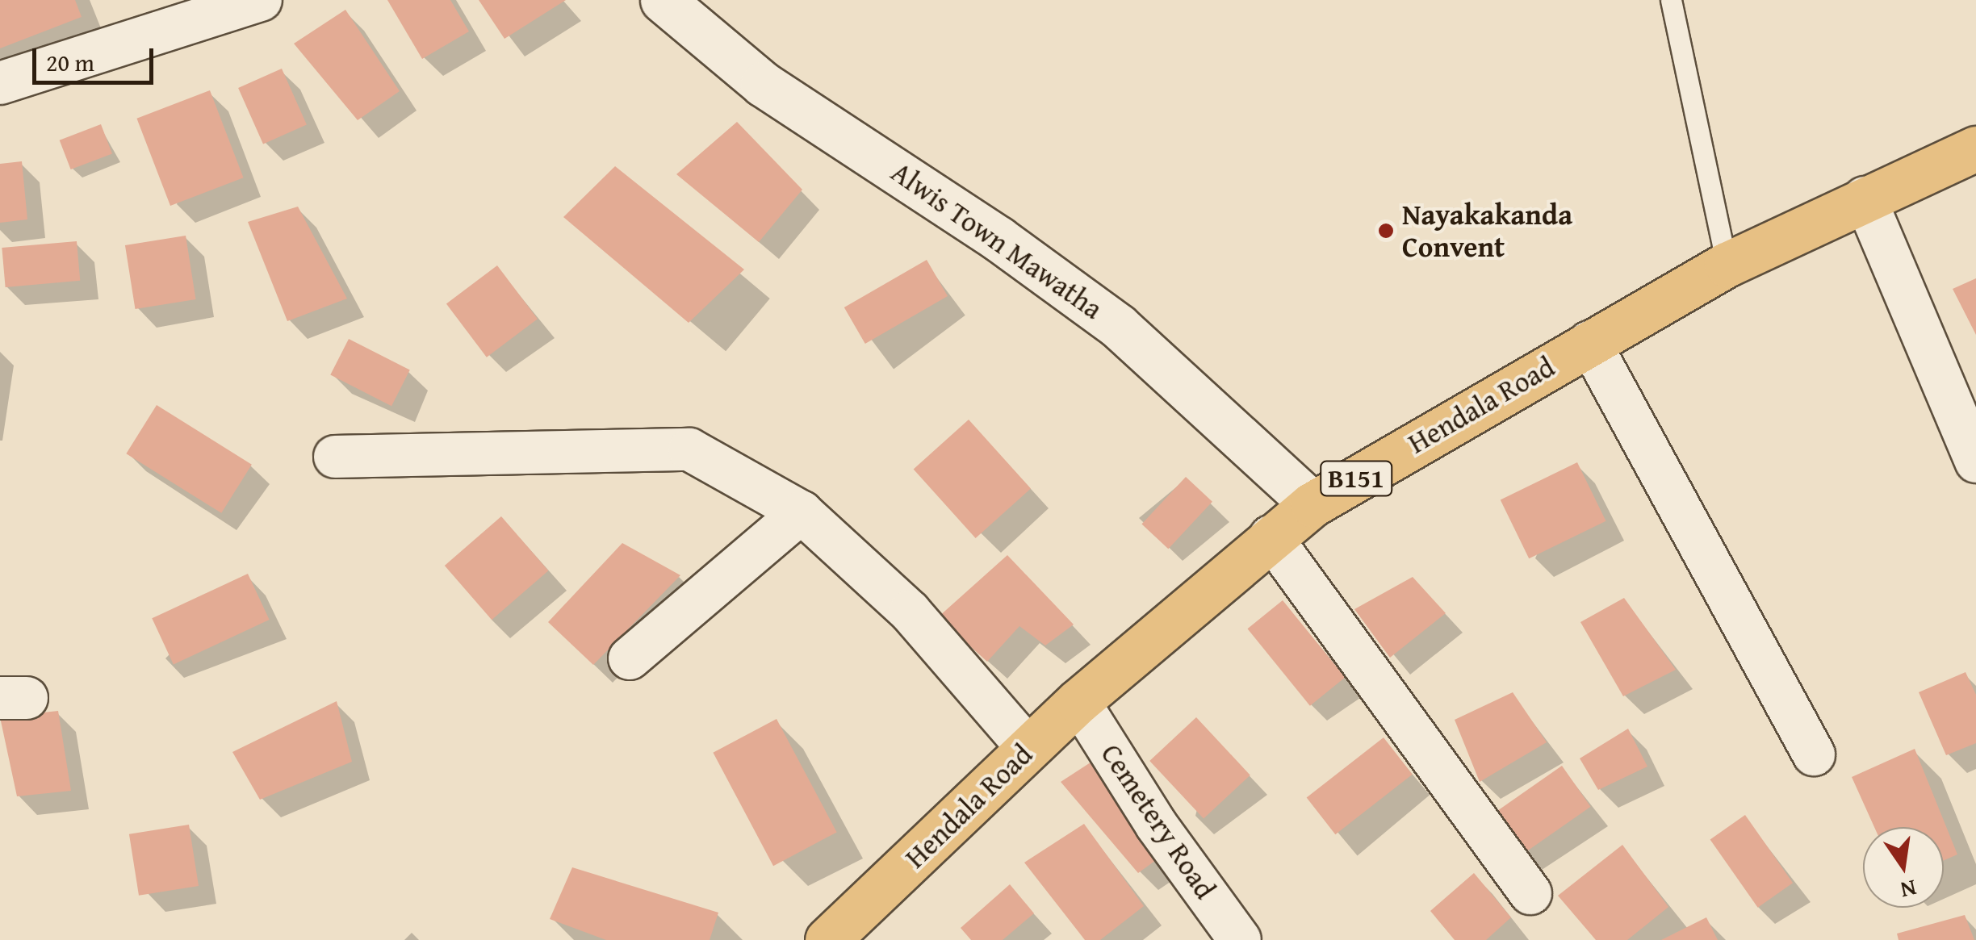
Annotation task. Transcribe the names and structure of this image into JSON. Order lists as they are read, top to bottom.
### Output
{
  "streets": {
    "main road": ["Hendala Road", "B151"],
    "street": ["Alwis Town Mawatha", "Cemetery Road"]
  },
  "crossings": [
    ["Alwis Town Mawatha", "Hendala Road"],
    ["Hendala Road", "Cemetery Road"]
  ],
  "places": ["Nayakakanda Convent"],
  "scale_bar": "20 m",
  "north": "bottom"
}
